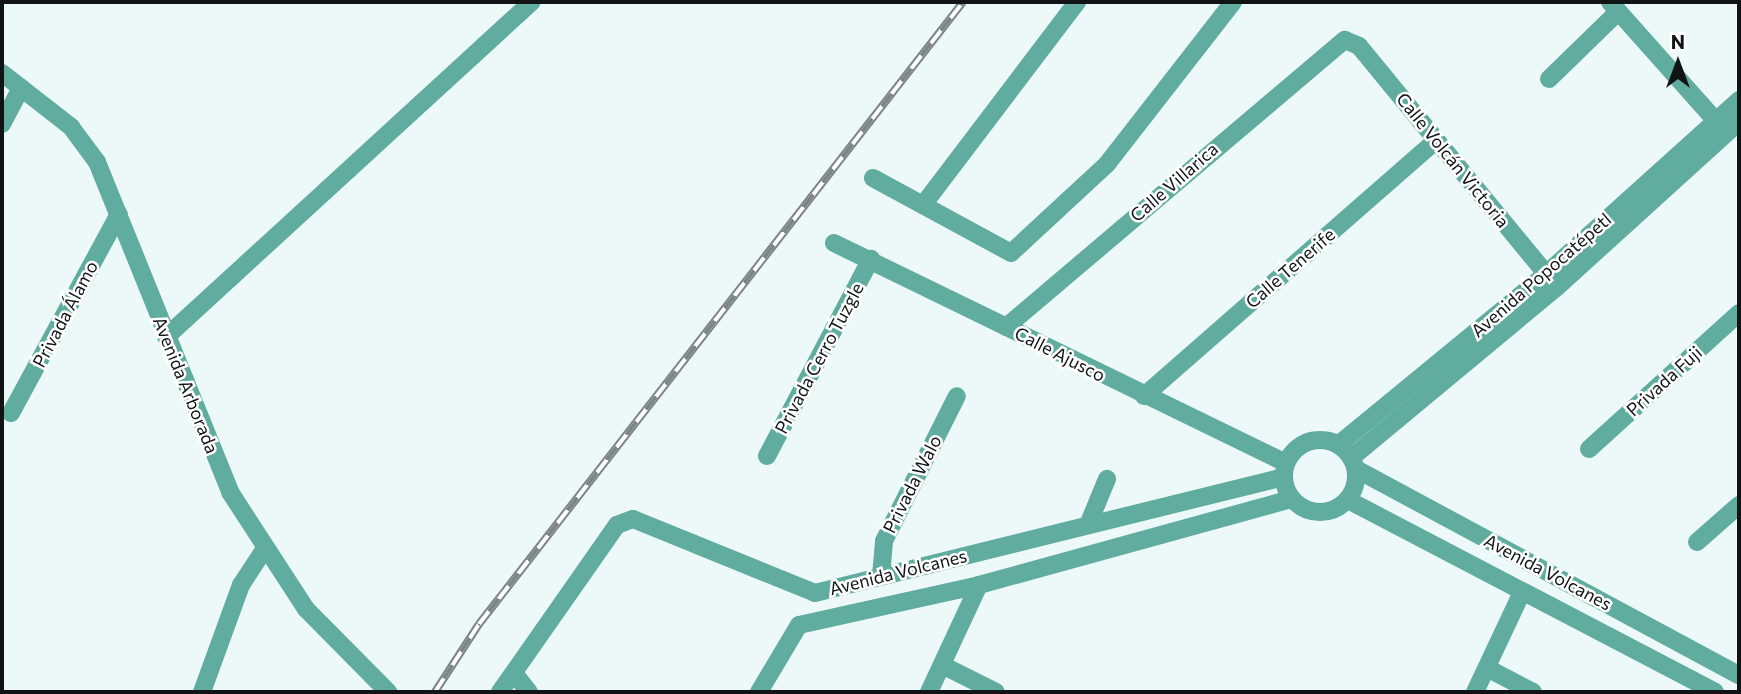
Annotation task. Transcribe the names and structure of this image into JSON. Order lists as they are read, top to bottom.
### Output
{
  "streets": {
    "street": [
      "Calle Volcán Victoria",
      "Calle Villarica",
      "Calle Tenerife",
      "Avenida Popocatépetl",
      "Privada Álamo",
      "Calle Ajusco",
      "Privada Cerro Tuzgle",
      "Privada Fuji",
      "Avenida Arborada",
      "Privada Walo",
      "Avenida Volcanes"
    ]
  },
  "crossings": [
    ["Calle Volcán Victoria", "Calle Villarica"],
    ["Calle Volcán Victoria", "Calle Tenerife"],
    ["Calle Volcán Victoria", "Avenida Popocatépetl"],
    ["Calle Villarica", "Calle Ajusco"],
    ["Calle Tenerife", "Calle Ajusco"],
    ["Avenida Popocatépetl", "Calle Ajusco"],
    ["Avenida Popocatépetl", "Avenida Volcanes"],
    ["Privada Álamo", "Avenida Arborada"],
    ["Calle Ajusco", "Privada Cerro Tuzgle"],
    ["Calle Ajusco", "Avenida Volcanes"],
    ["Privada Walo", "Avenida Volcanes"]
  ],
  "north": "top"
}
